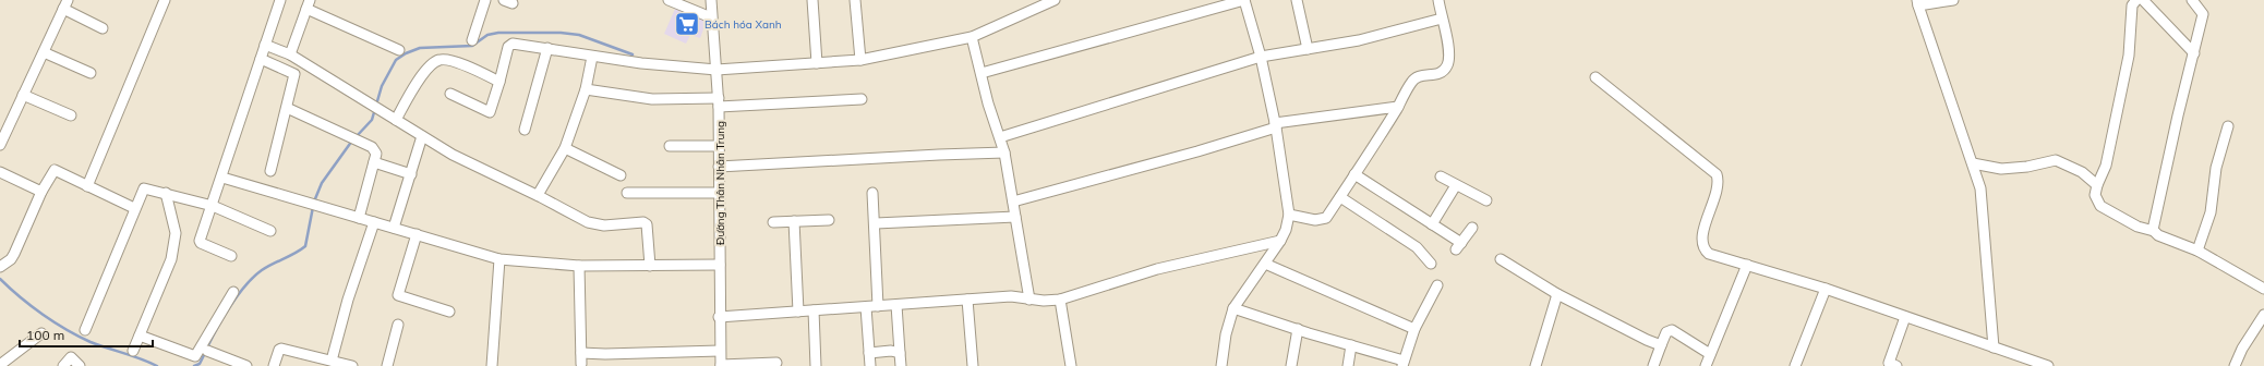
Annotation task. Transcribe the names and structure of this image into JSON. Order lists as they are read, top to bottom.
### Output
{
  "streets": {
    "street": ["Đường Thân Nhân Trung"]
  },
  "places": {
    "supermarket": ["Bách hóa Xanh"]
  },
  "scale_bar": "100 m"
}
